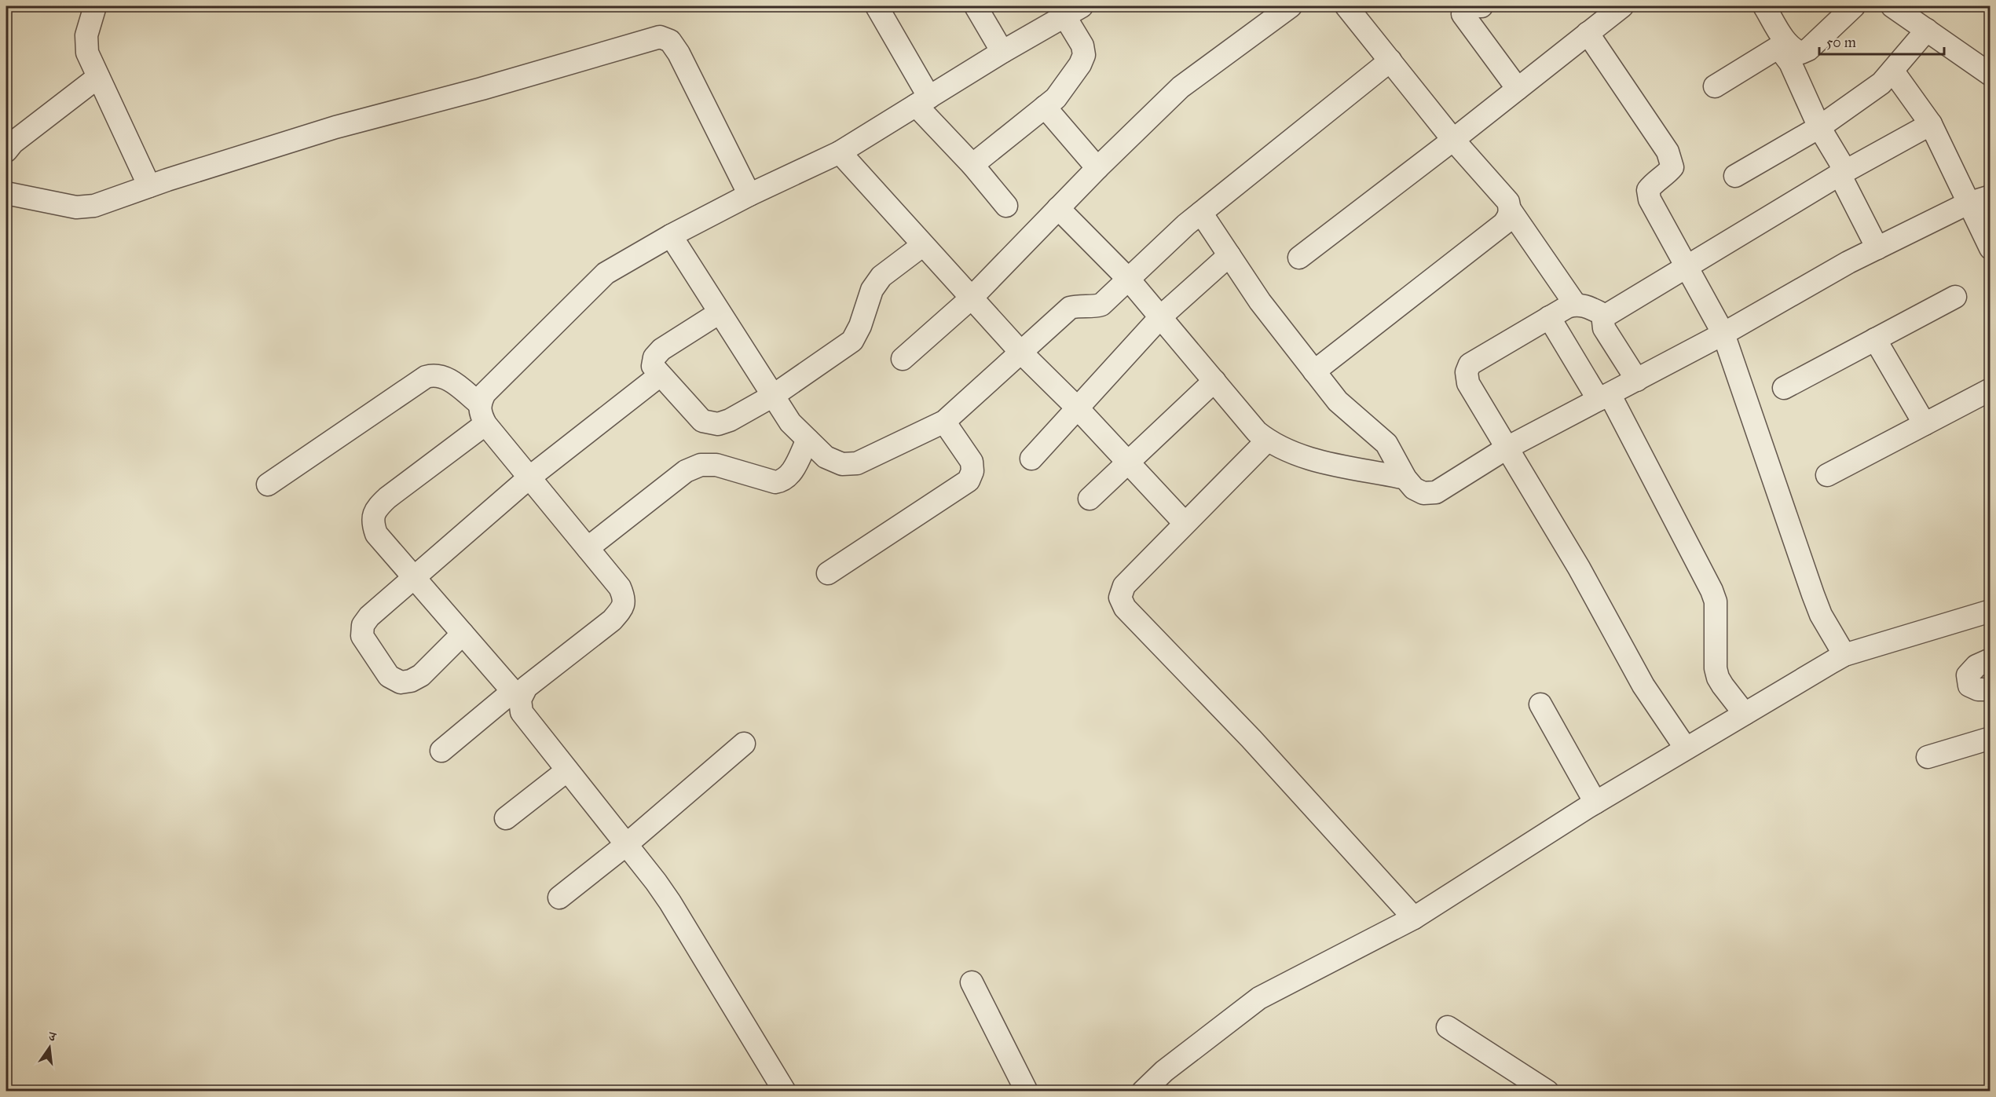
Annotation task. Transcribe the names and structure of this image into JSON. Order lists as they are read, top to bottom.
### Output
{
  "scale_bar": "50 m",
  "north": "top"
}
